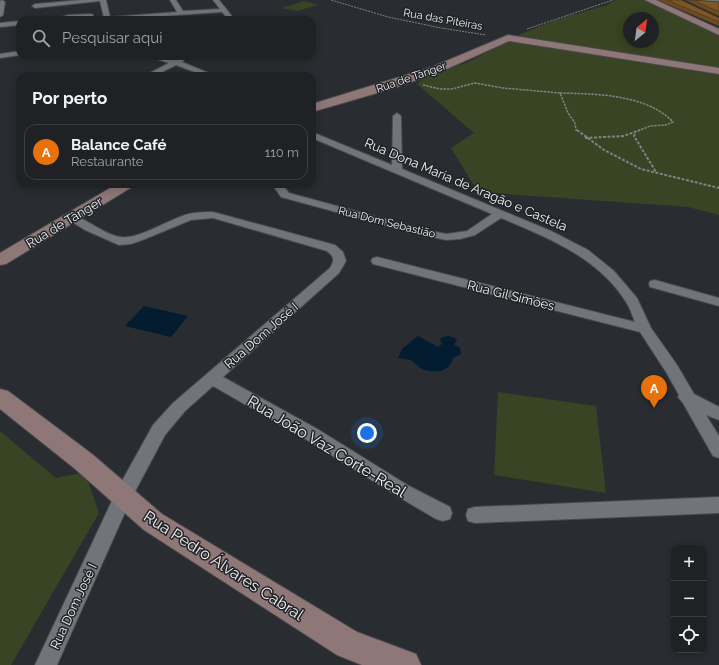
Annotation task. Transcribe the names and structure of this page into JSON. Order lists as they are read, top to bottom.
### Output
{
  "streets": {
    "street": [
      "Rua de Tânger",
      "Rua Dona Maria de Aragão e Castela",
      "Rua Dom Sebastião",
      "Rua Gil Simões",
      "Rua Dom José I",
      "Rua João Vaz Corte-Real",
      "Rua Pedro Álvares Cabral"
    ],
    "path": ["Rua das Piteiras"]
  },
  "crossings": [
    ["Rua das Piteiras", "Rua de Tânger"],
    ["Rua de Tânger", "Rua Dom José I"],
    ["Rua Dona Maria de Aragão e Castela", "Rua Dom Sebastião"],
    ["Rua Dona Maria de Aragão e Castela", "Rua Gil Simões"],
    ["Rua Dom José I", "Rua João Vaz Corte-Real"],
    ["Rua Dom José I", "Rua Pedro Álvares Cabral"]
  ],
  "north": "top right",
  "page": {
    "search": "Pesquisar aqui",
    "heading": "Por perto",
    "list": [
      {
        "mark": "A",
        "name": "Balance Café",
        "note": "Restaurante",
        "value": "110 m"
      }
    ],
    "pins": "A",
    "map_buttons": ["+", "−"]
  }
}
